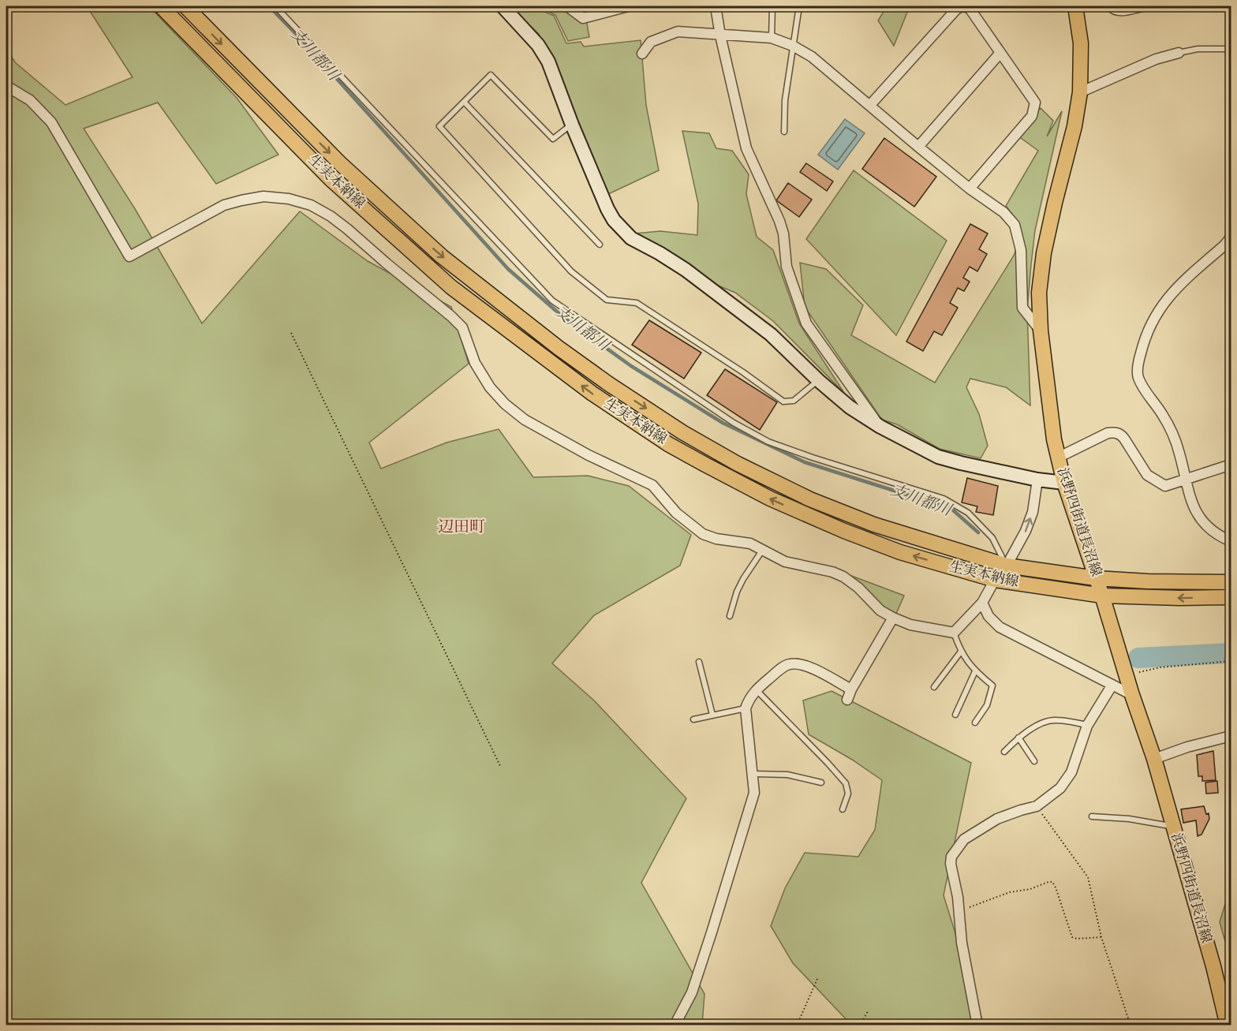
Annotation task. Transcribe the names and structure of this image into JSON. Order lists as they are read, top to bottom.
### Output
{
  "streets": {
    "main road": ["生実本納線", "浜野四街道長沼線"]
  },
  "crossings": [
    ["生実本納線", "浜野四街道長沼線"]
  ],
  "districts": ["辺田町"],
  "water": ["支川都川"]
}
